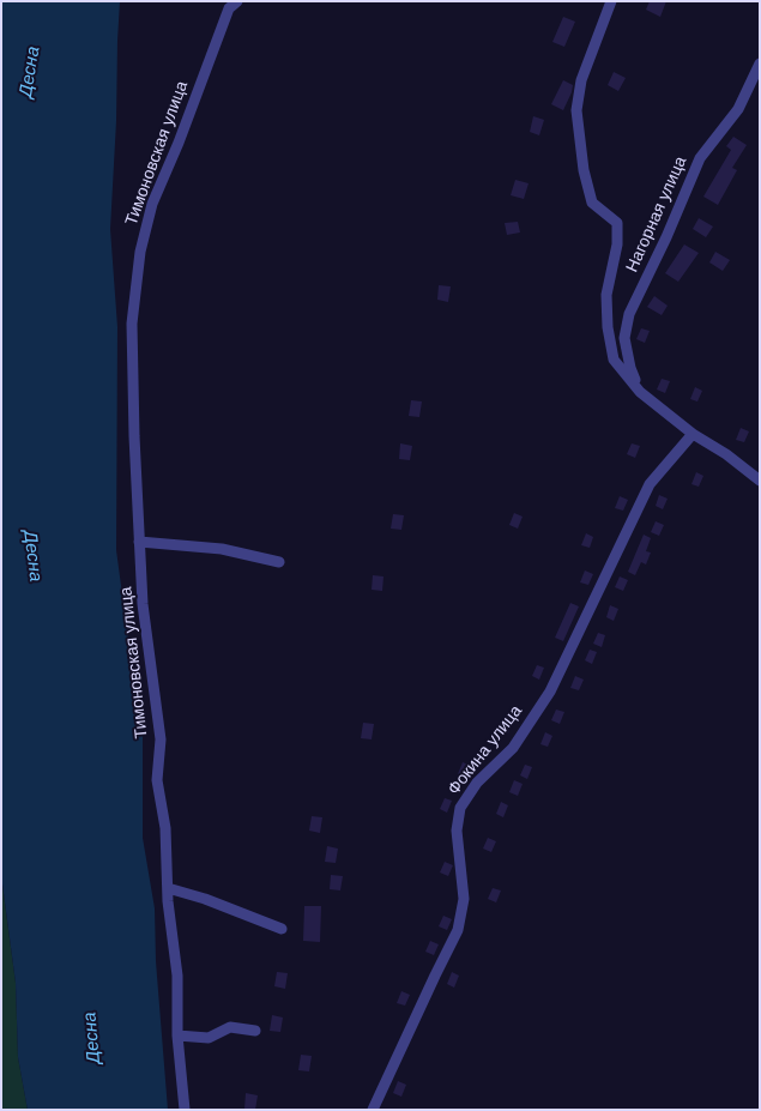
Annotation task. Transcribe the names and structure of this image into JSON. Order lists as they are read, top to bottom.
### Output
{
  "streets": {
    "street": ["Тимоновская улица", "Нагорная улица", "Фокина улица"]
  },
  "water": ["Десна"]
}
